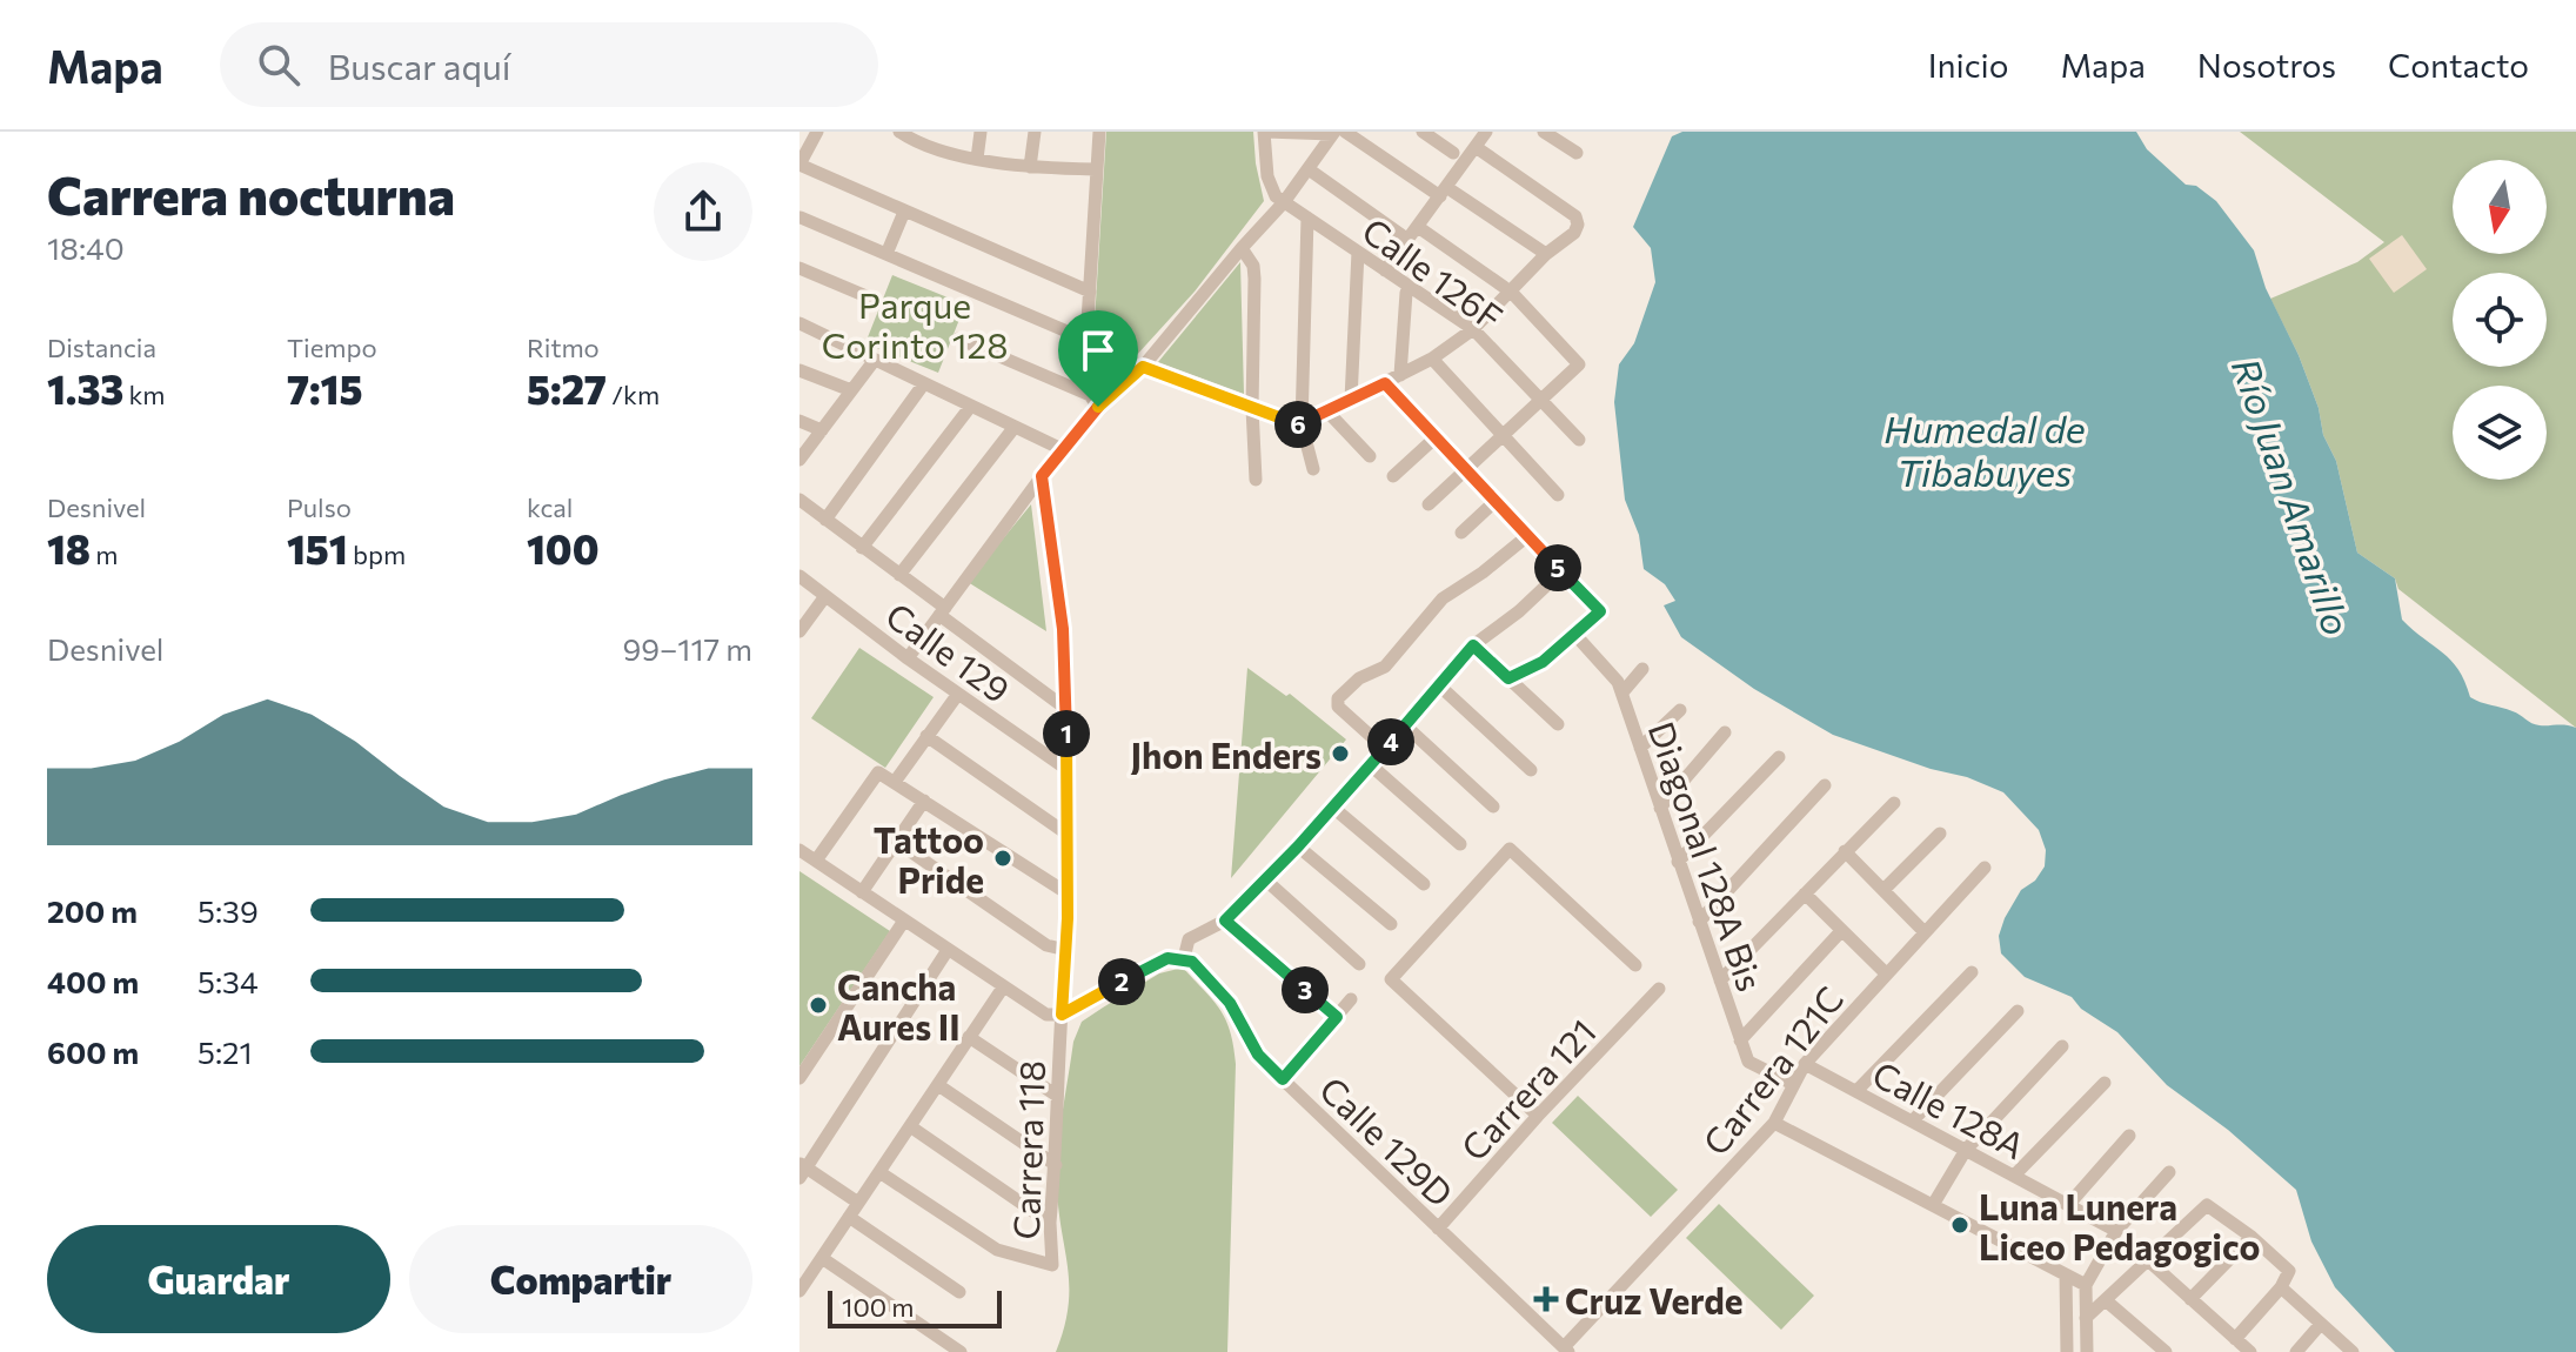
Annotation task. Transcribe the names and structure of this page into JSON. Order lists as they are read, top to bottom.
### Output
{
  "streets": {
    "street": [
      "Calle 126F",
      "Calle 129",
      "Diagonal 128A Bis",
      "Carrera 121C",
      "Carrera 121",
      "Calle 128A",
      "Calle 129D",
      "Carrera 118"
    ]
  },
  "crossings": [
    ["Calle 129", "Carrera 118"],
    ["Diagonal 128A Bis", "Carrera 121C"],
    ["Carrera 121C", "Calle 128A"],
    ["Carrera 121C", "Calle 129D"],
    ["Carrera 121", "Calle 129D"]
  ],
  "water": ["Humedal de Tibabuyes", "Río Juan Amarillo"],
  "parks": ["Parque Corinto 128"],
  "places": {
    "other": [
      "Jhon Enders",
      "Tattoo Pride",
      "Cancha Aures II",
      "Luna Lunera Liceo Pedagogico"
    ],
    "health": ["Cruz Verde"]
  },
  "scale_bar": "100 m",
  "north": "bottom",
  "page": {
    "header": "Mapa",
    "search": "Buscar aquí",
    "nav": [
      "Inicio",
      "Mapa",
      "Nosotros",
      "Contacto"
    ],
    "heading": ["Carrera nocturna", "18:40"],
    "stats": [
      ["Distancia", "1.33 km"],
      ["Tiempo", "7:15"],
      ["Ritmo", "5:27 /km"],
      ["Desnivel", "18 m"],
      ["Pulso", "151 bpm"],
      ["kcal", "100"]
    ],
    "pins": [
      "6",
      "5",
      "1",
      "4",
      "2",
      "3"
    ],
    "chart": ["Desnivel", "99–117 m"],
    "list": [
      {
        "name": "200 m",
        "note": "5:39"
      },
      {
        "name": "400 m",
        "note": "5:34"
      },
      {
        "name": "600 m",
        "note": "5:21"
      }
    ],
    "buttons": ["Guardar", "Compartir"],
    "scale": "100 m"
  }
}
